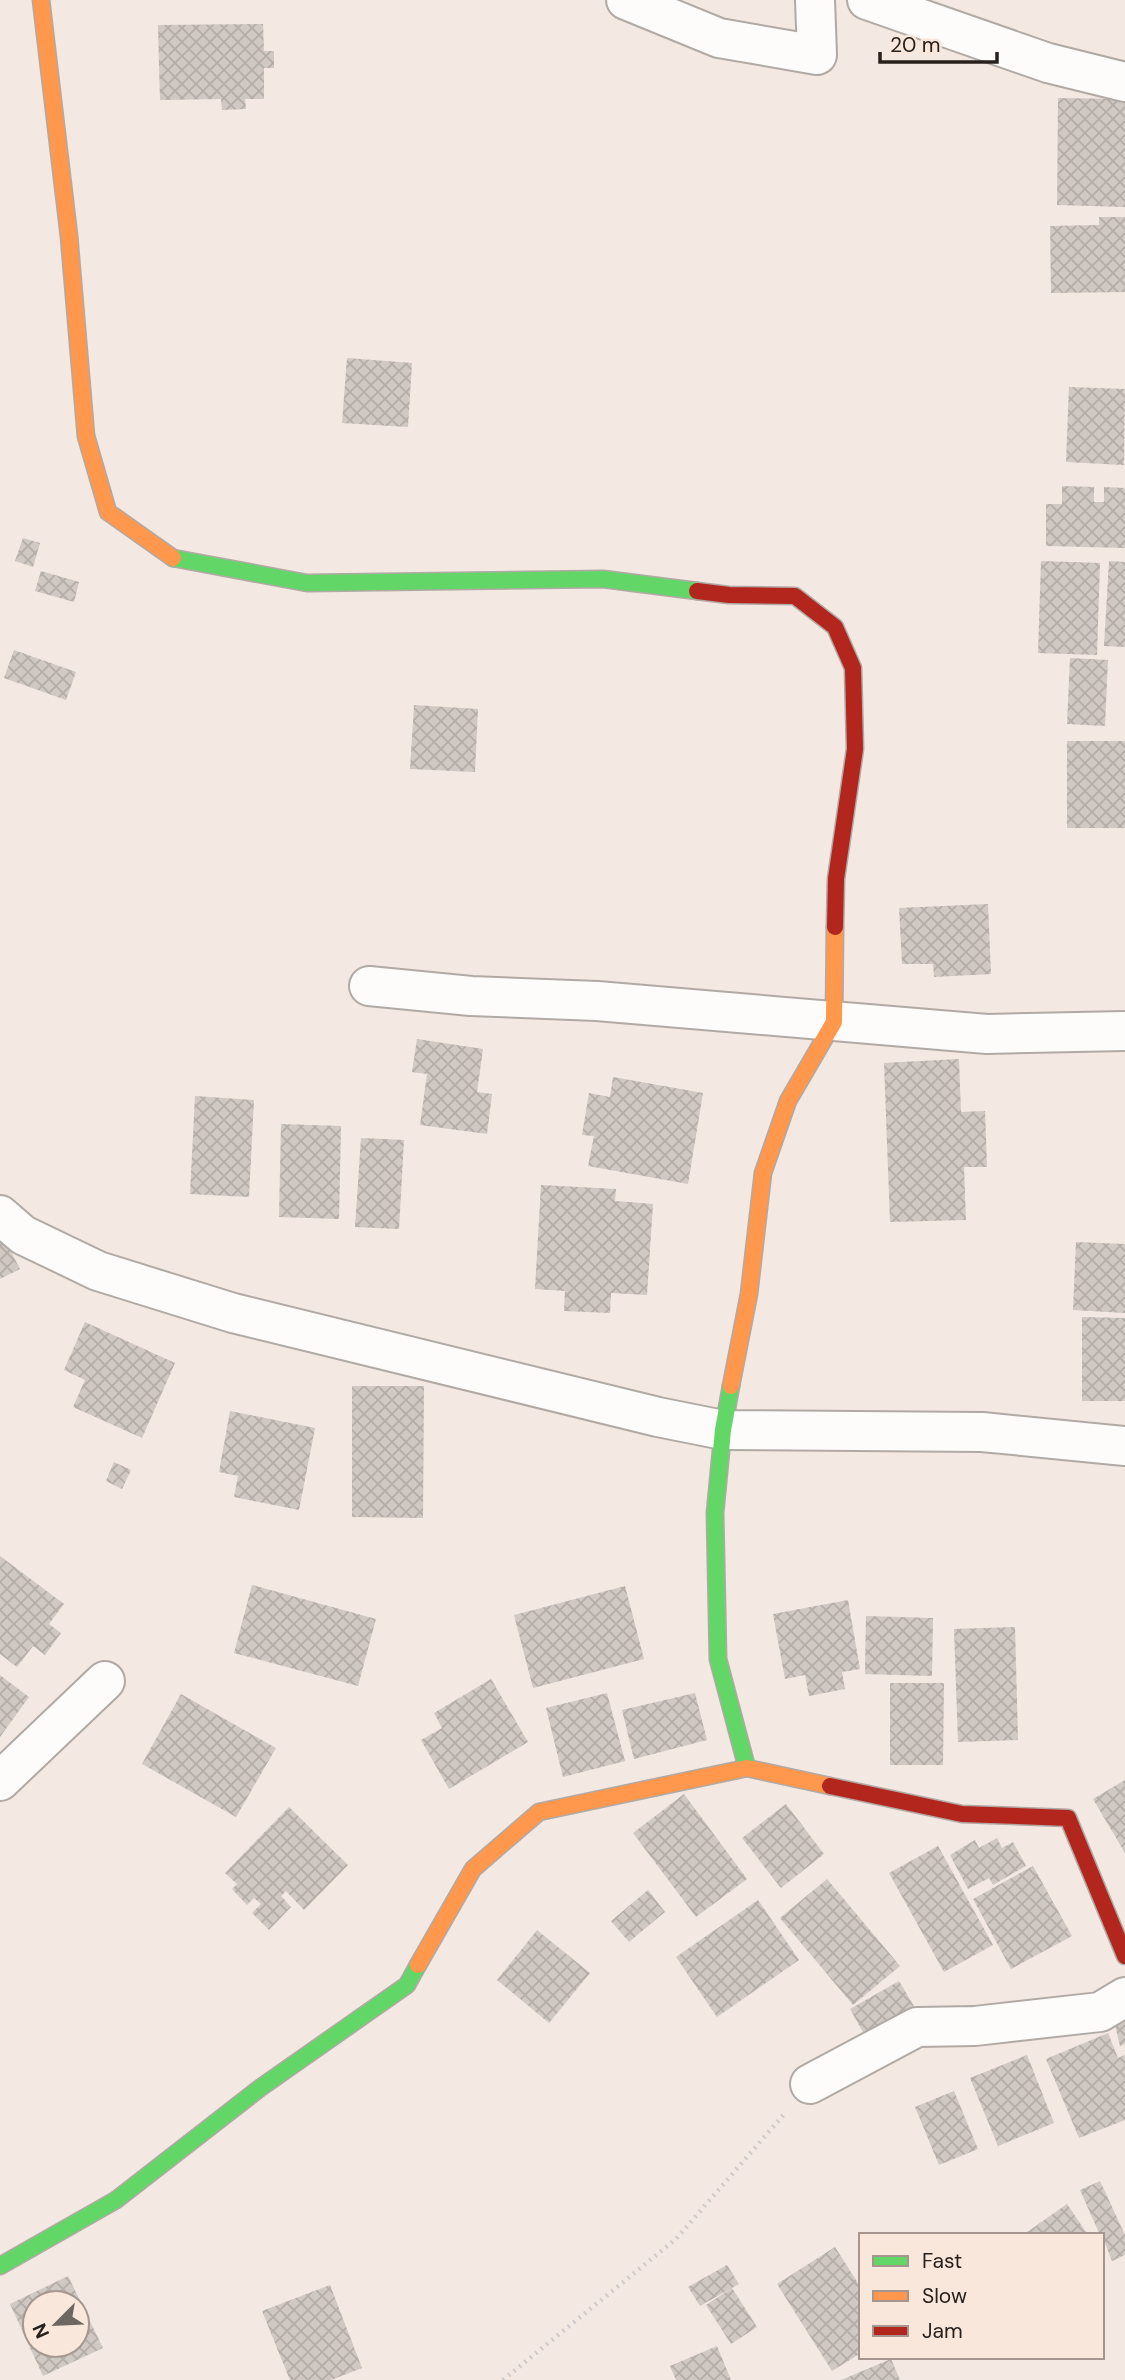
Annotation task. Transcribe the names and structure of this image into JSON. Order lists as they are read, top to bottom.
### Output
{
  "legend": ["Fast", "Slow", "Jam"],
  "scale_bar": "20 m",
  "north": "bottom left"
}
